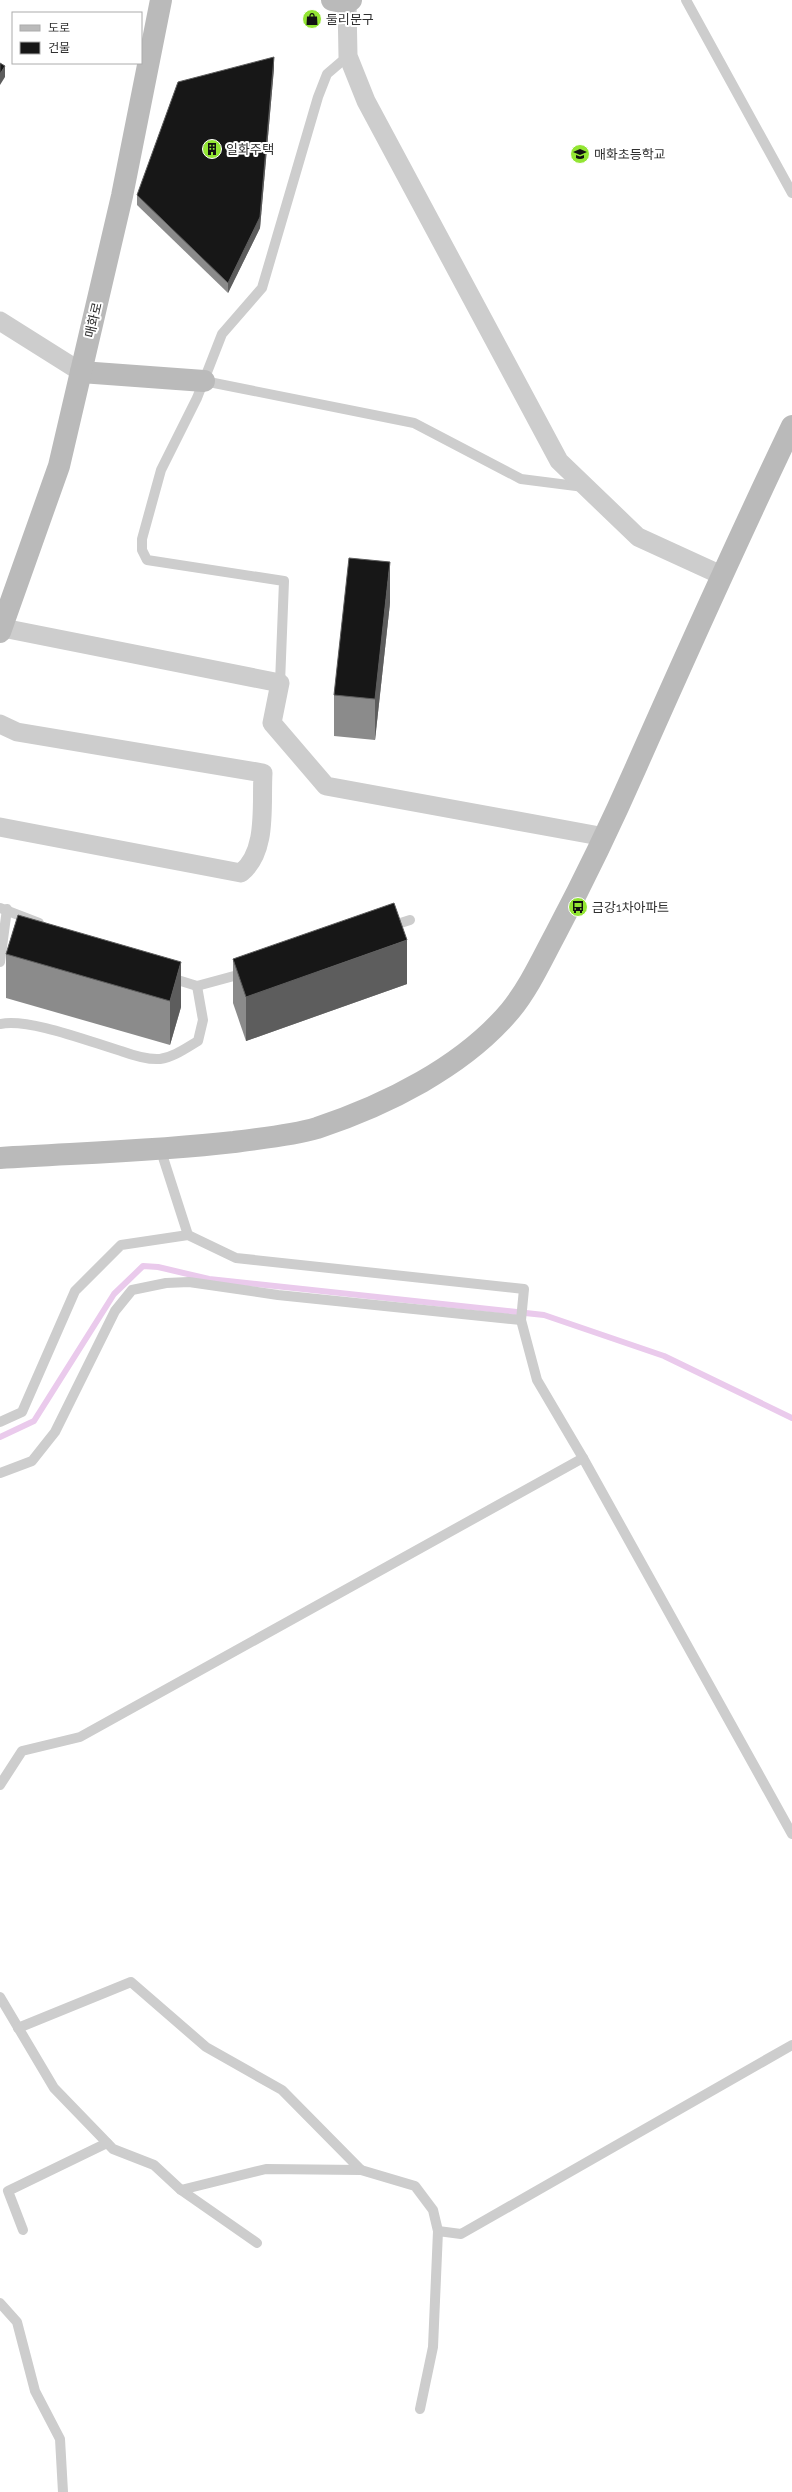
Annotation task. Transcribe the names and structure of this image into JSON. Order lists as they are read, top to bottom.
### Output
{
  "streets": {
    "street": ["매화로"]
  },
  "places": {
    "shop": ["둘리문구"],
    "building": ["일화주택"],
    "school or university": ["매화초등학교"],
    "bus stop": ["금강1차아파트"]
  },
  "legend": ["도로", "건물"]
}
